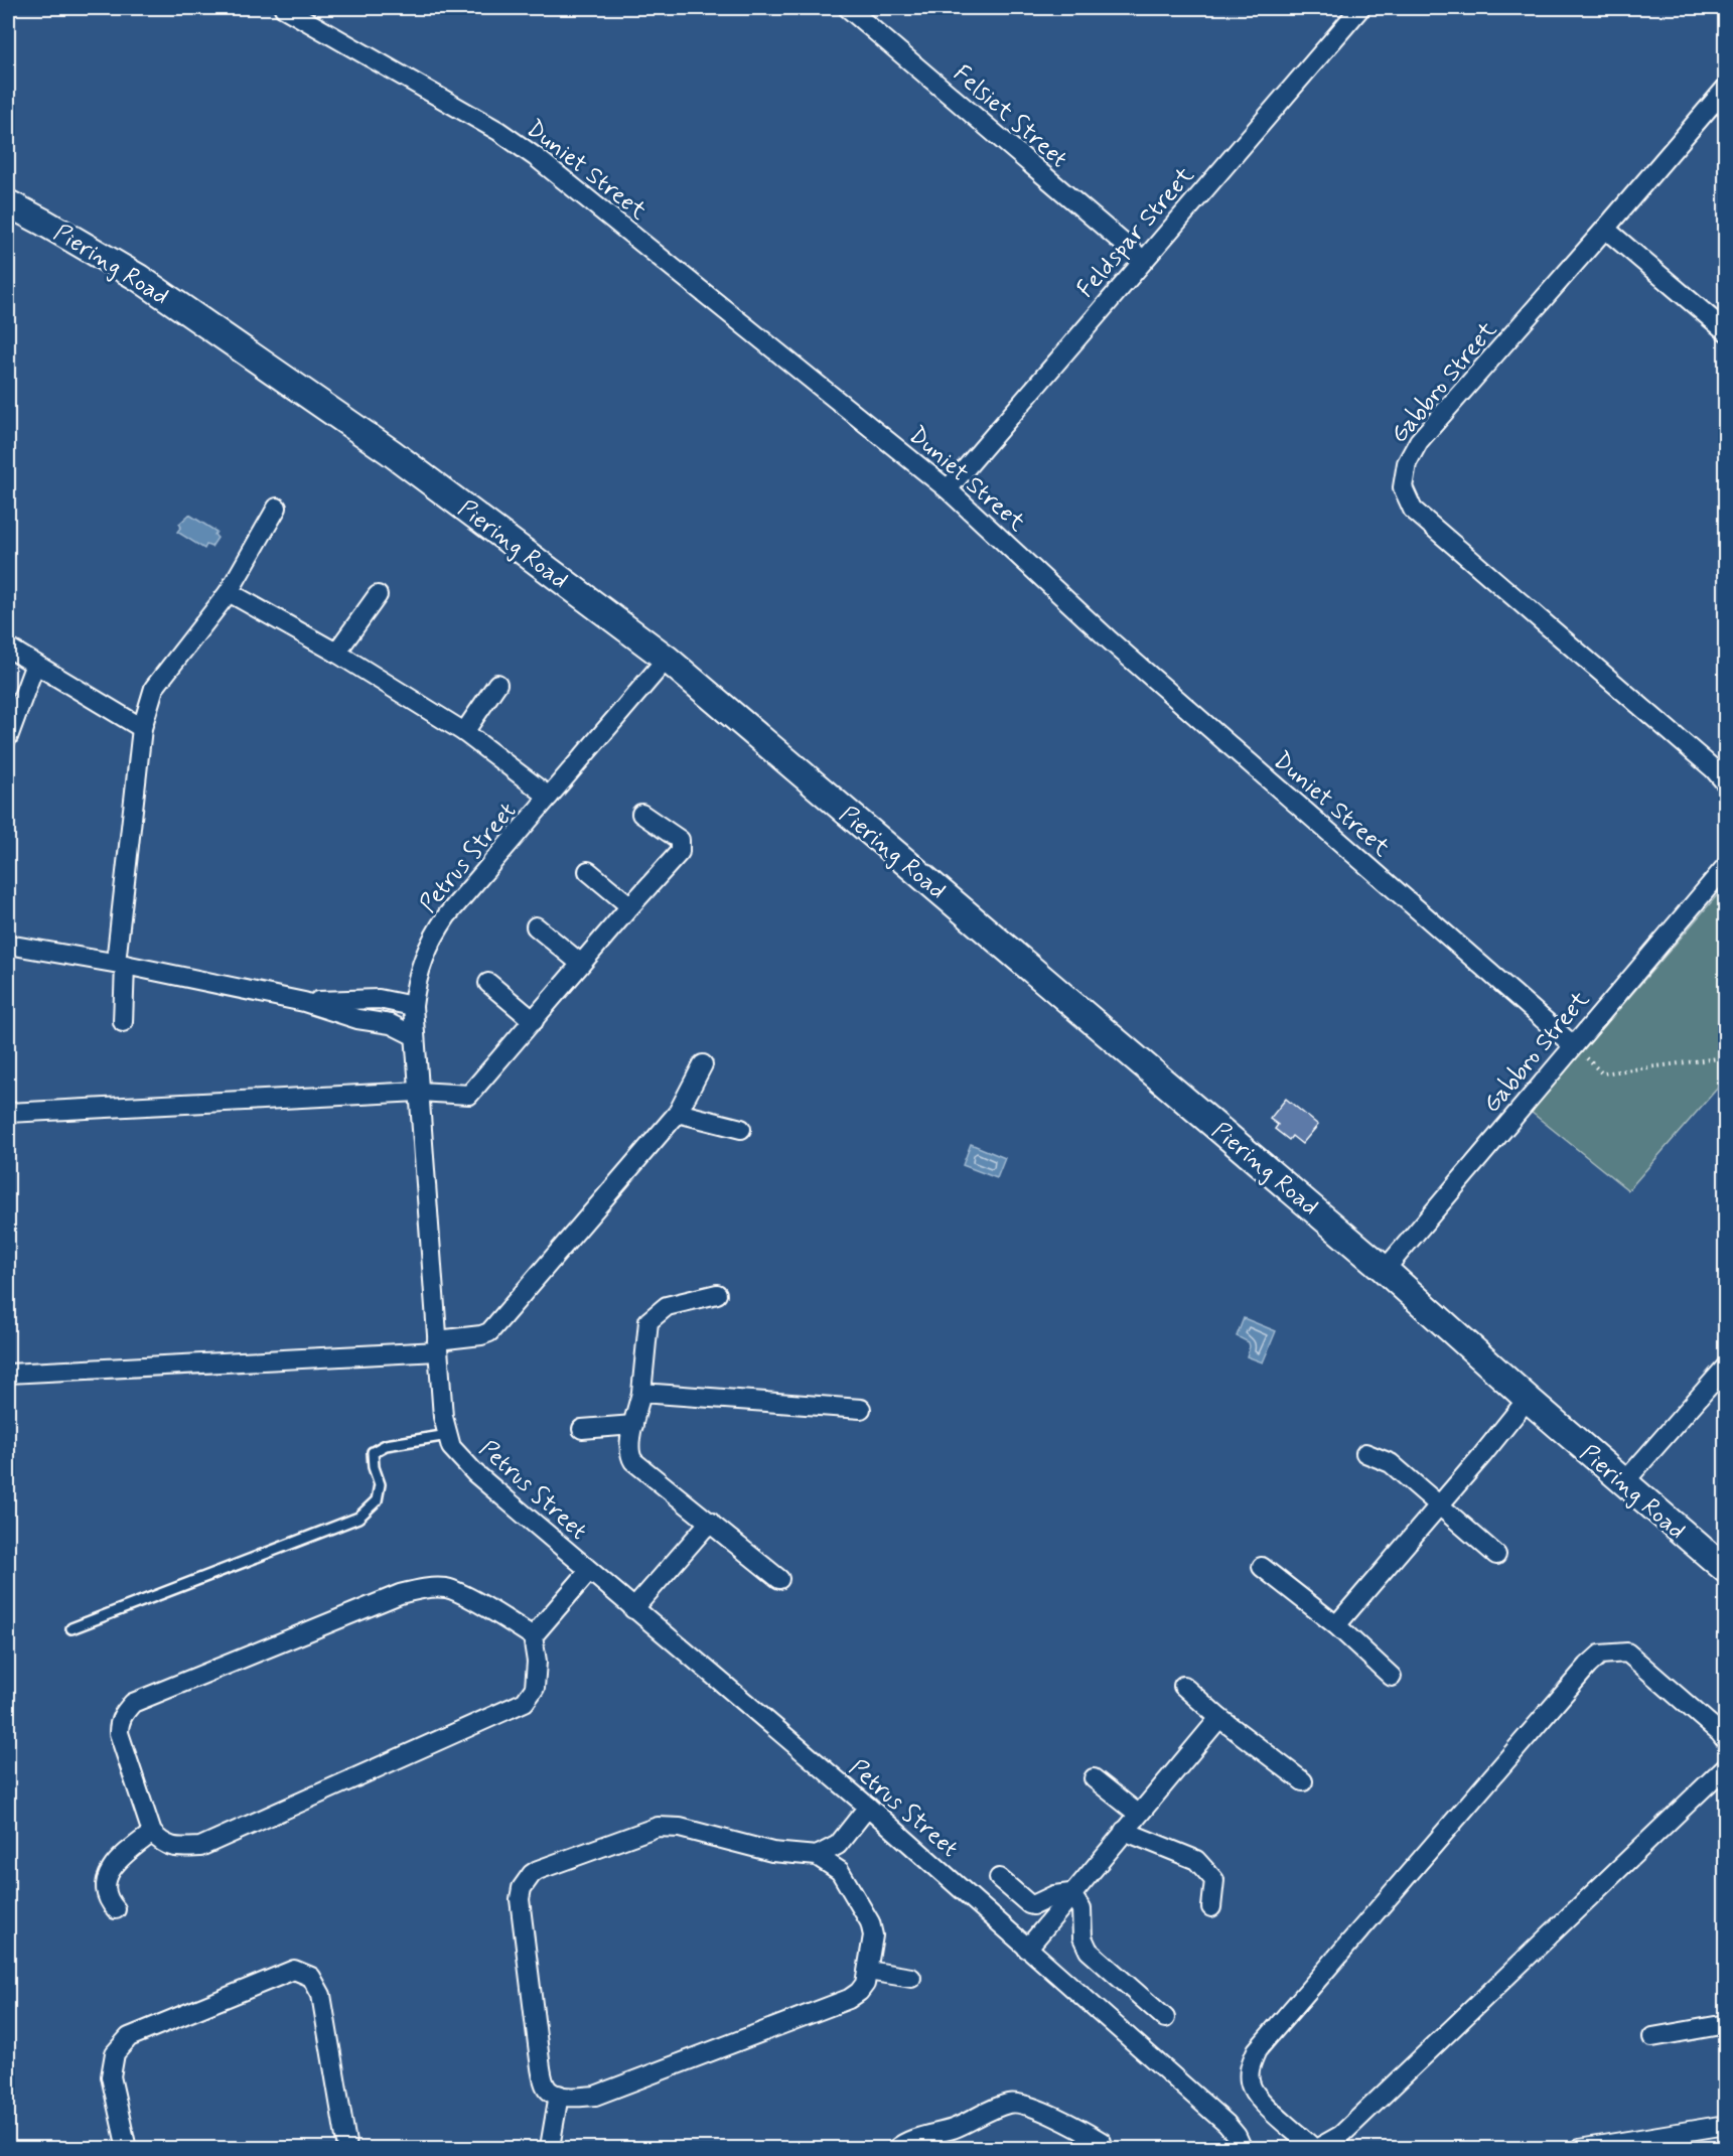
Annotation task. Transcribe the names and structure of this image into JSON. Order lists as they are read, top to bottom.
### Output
{
  "streets": {
    "street": [
      "Felsiet Street",
      "Duniet Street",
      "Feldspar Street",
      "Piering Road",
      "Gabbro Street",
      "Petrus Street"
    ]
  },
  "crossings": [
    ["Felsiet Street", "Feldspar Street"],
    ["Duniet Street", "Feldspar Street"],
    ["Duniet Street", "Gabbro Street"],
    ["Piering Road", "Gabbro Street"],
    ["Piering Road", "Petrus Street"]
  ]
}
